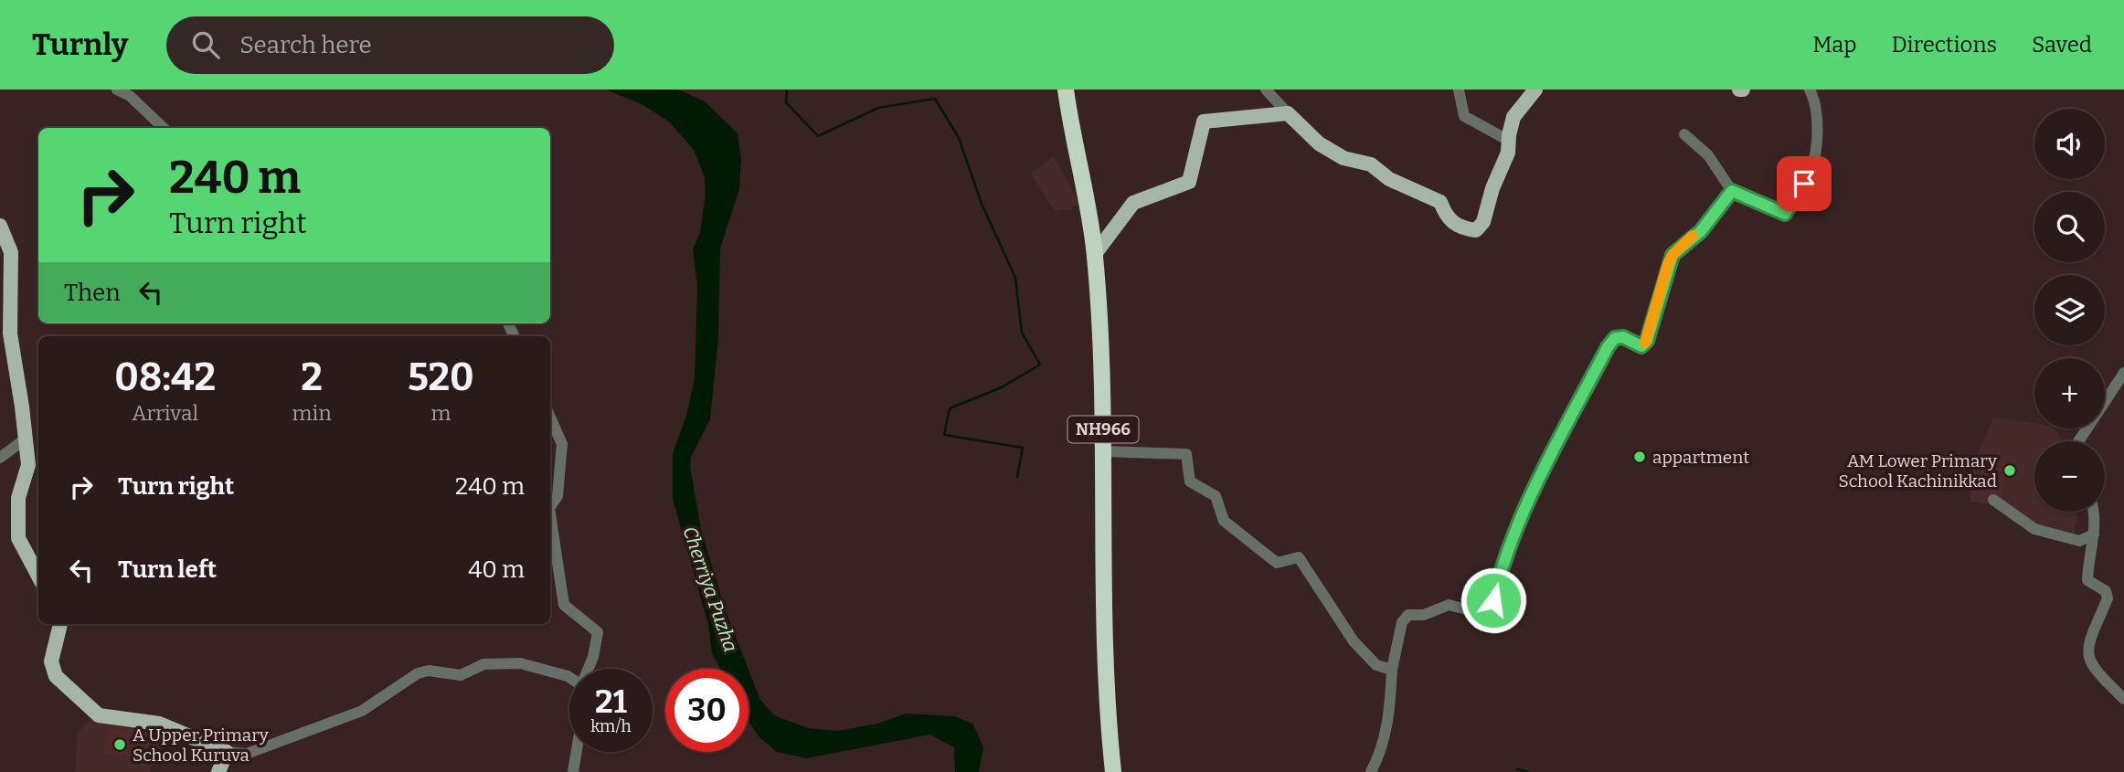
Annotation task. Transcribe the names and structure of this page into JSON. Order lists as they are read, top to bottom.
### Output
{
  "streets": {
    "highway": ["NH966"]
  },
  "water": ["Cherriya Puzha"],
  "places": ["appartment", "AM Lower Primary School Kachinikkad", "A Upper Primary School Kuruva"],
  "page": {
    "header": "Turnly",
    "search": "Search here",
    "nav": ["Map", "Directions", "Saved"],
    "map_buttons": ["+", "−"],
    "turn": ["240 m", "Turn right"],
    "then": "Then",
    "eta": [
      "08:42",
      "Arrival",
      "2",
      "min",
      "520",
      "m"
    ],
    "list": [
      {
        "name": "Turn right",
        "value": "240 m"
      },
      {
        "name": "Turn left",
        "value": "40 m"
      }
    ],
    "speed": "21 km/h",
    "limit": "30"
  }
}
